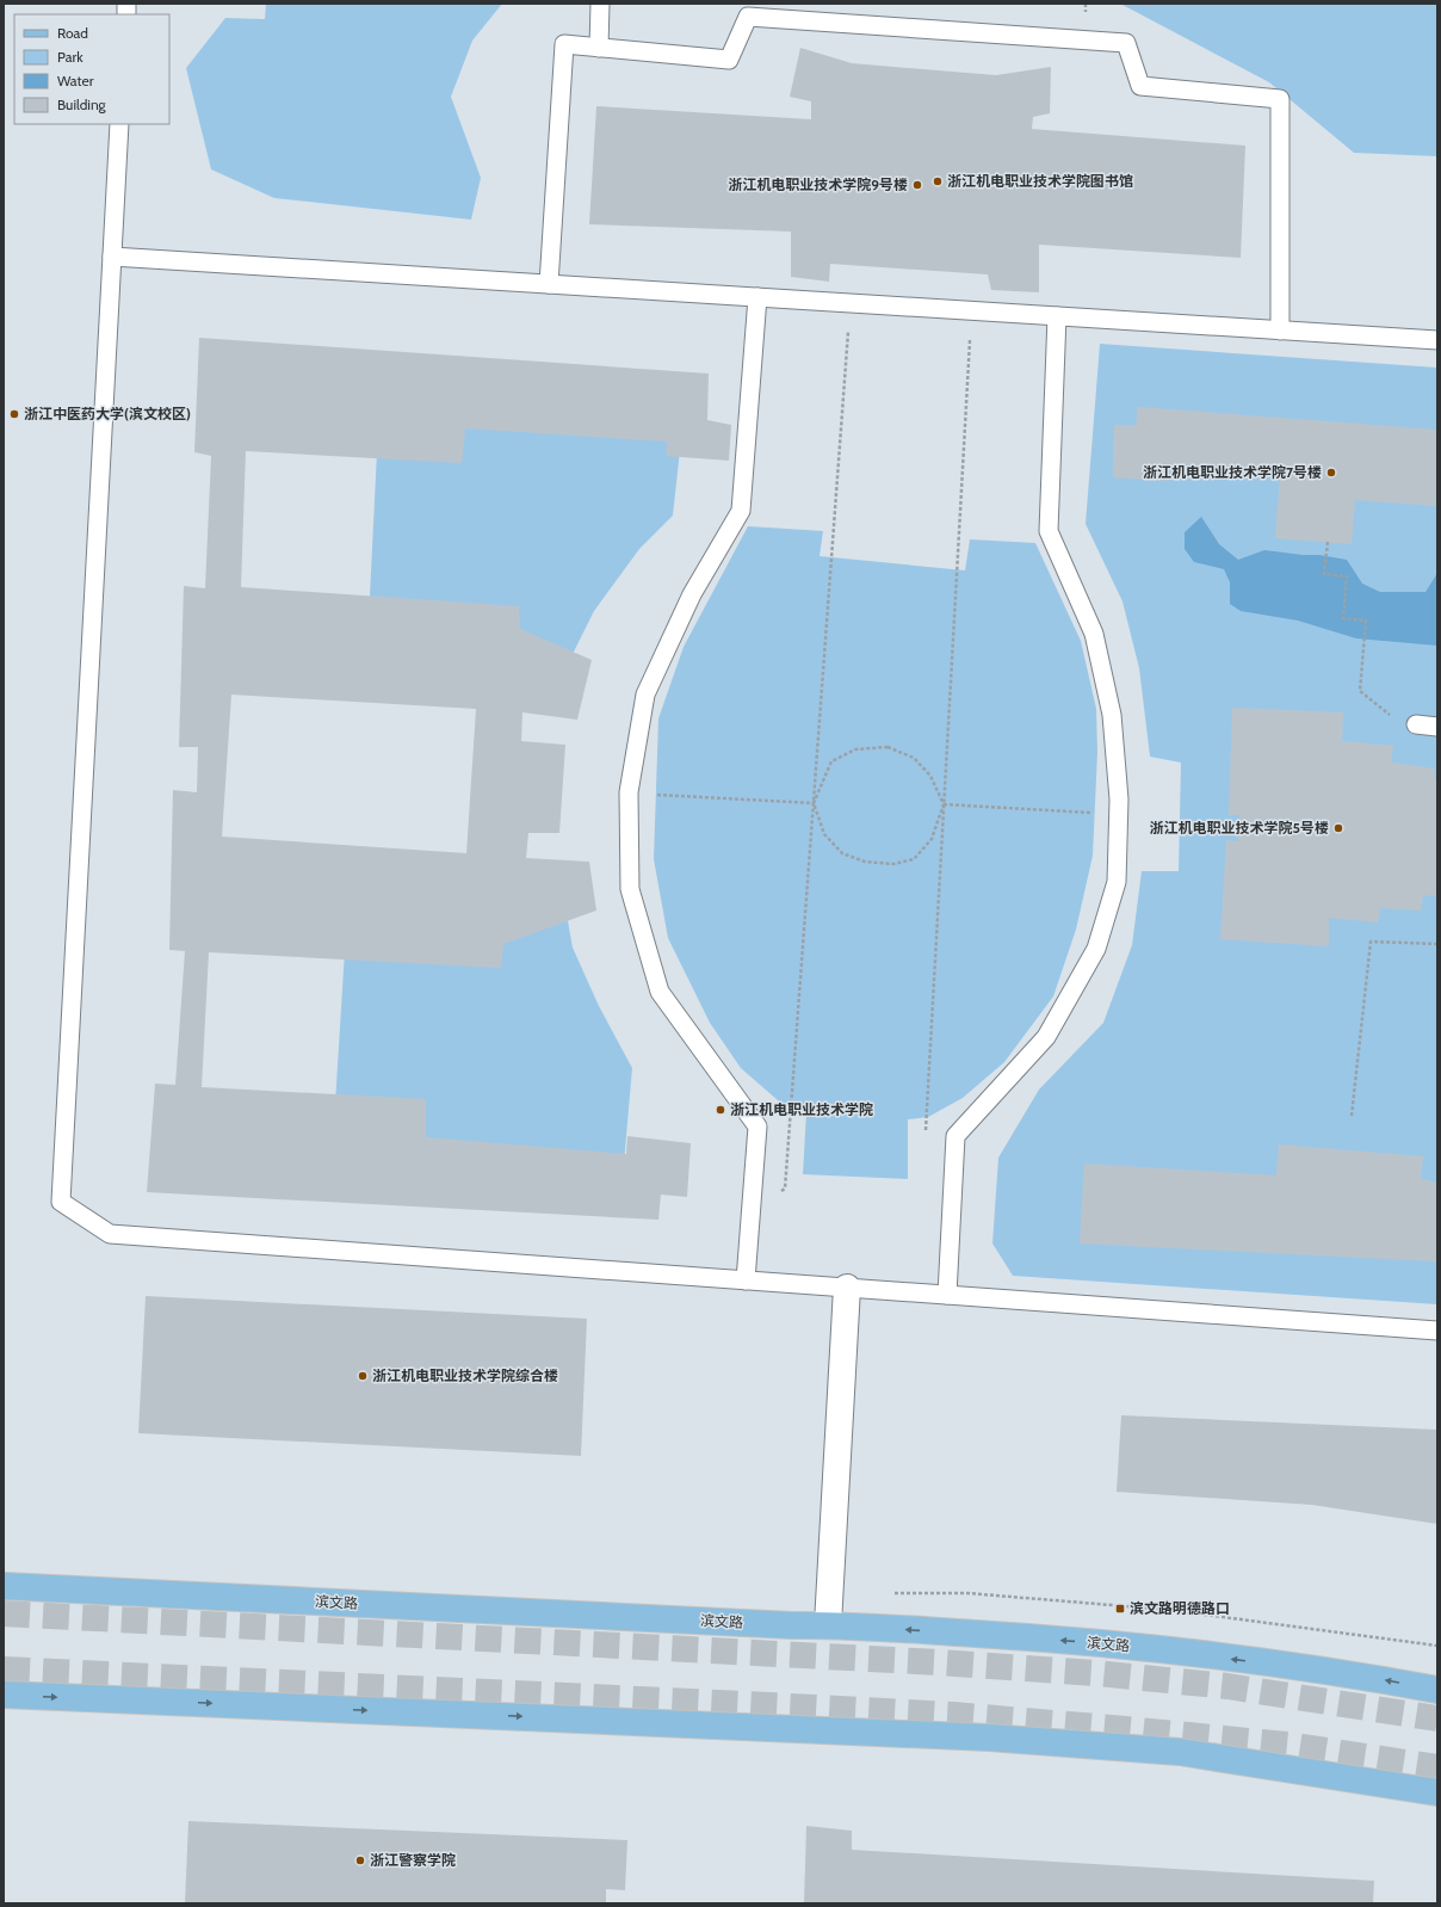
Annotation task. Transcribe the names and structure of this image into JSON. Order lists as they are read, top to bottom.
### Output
{
  "streets": {
    "main road": ["滨文路"]
  },
  "places": {
    "other": [
      "浙江机电职业技术学院图书馆",
      "浙江机电职业技术学院9号楼",
      "浙江中医药大学(滨文校区)",
      "浙江机电职业技术学院7号楼",
      "浙江机电职业技术学院5号楼",
      "浙江机电职业技术学院",
      "浙江机电职业技术学院综合楼",
      "浙江警察学院"
    ],
    "transit": ["滨文路明德路口"]
  },
  "legend": [
    "Road",
    "Park",
    "Water",
    "Building"
  ]
}
